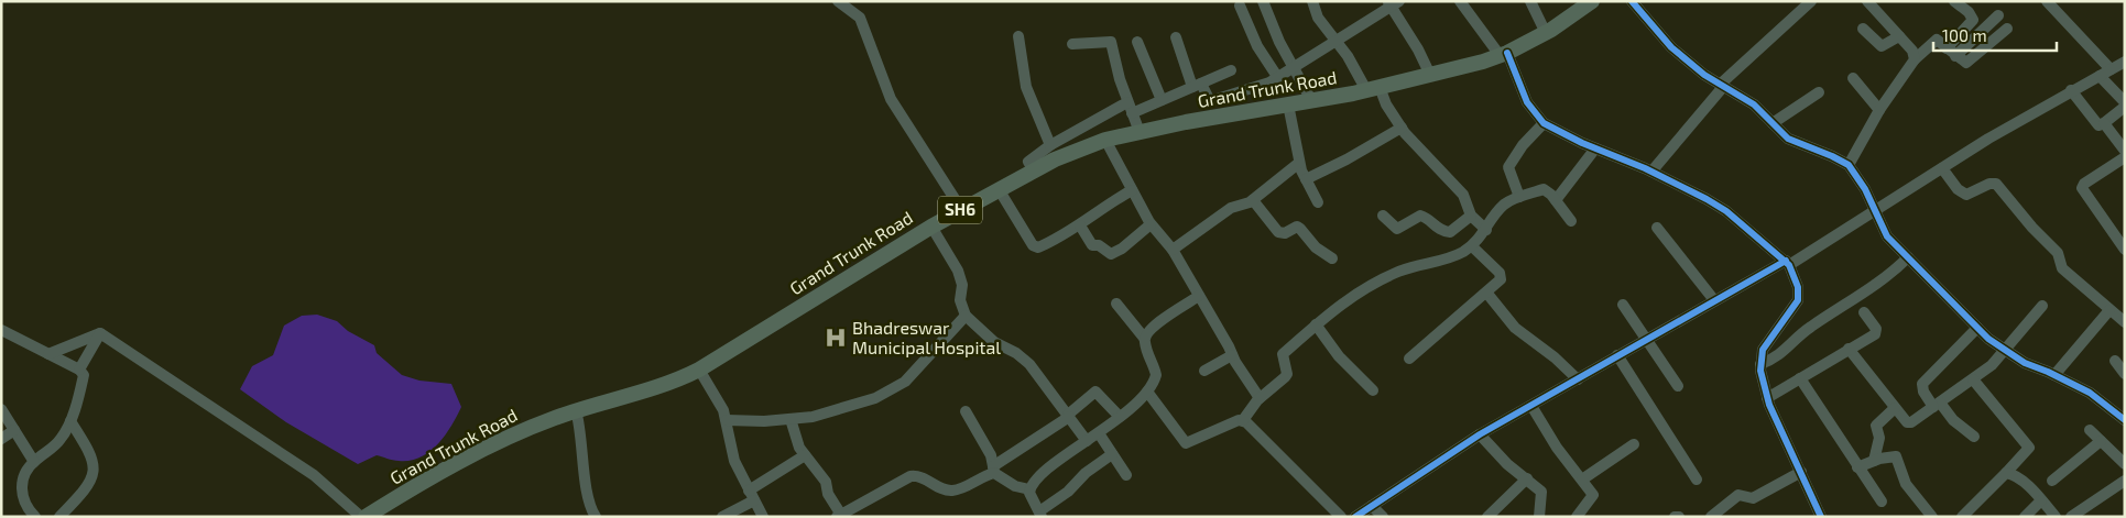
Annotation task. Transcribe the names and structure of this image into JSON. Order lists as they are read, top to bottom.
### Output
{
  "streets": {
    "main road": ["Grand Trunk Road", "SH6"]
  },
  "places": {
    "hospital": ["Bhadreswar Municipal Hospital"]
  },
  "scale_bar": "100 m"
}
